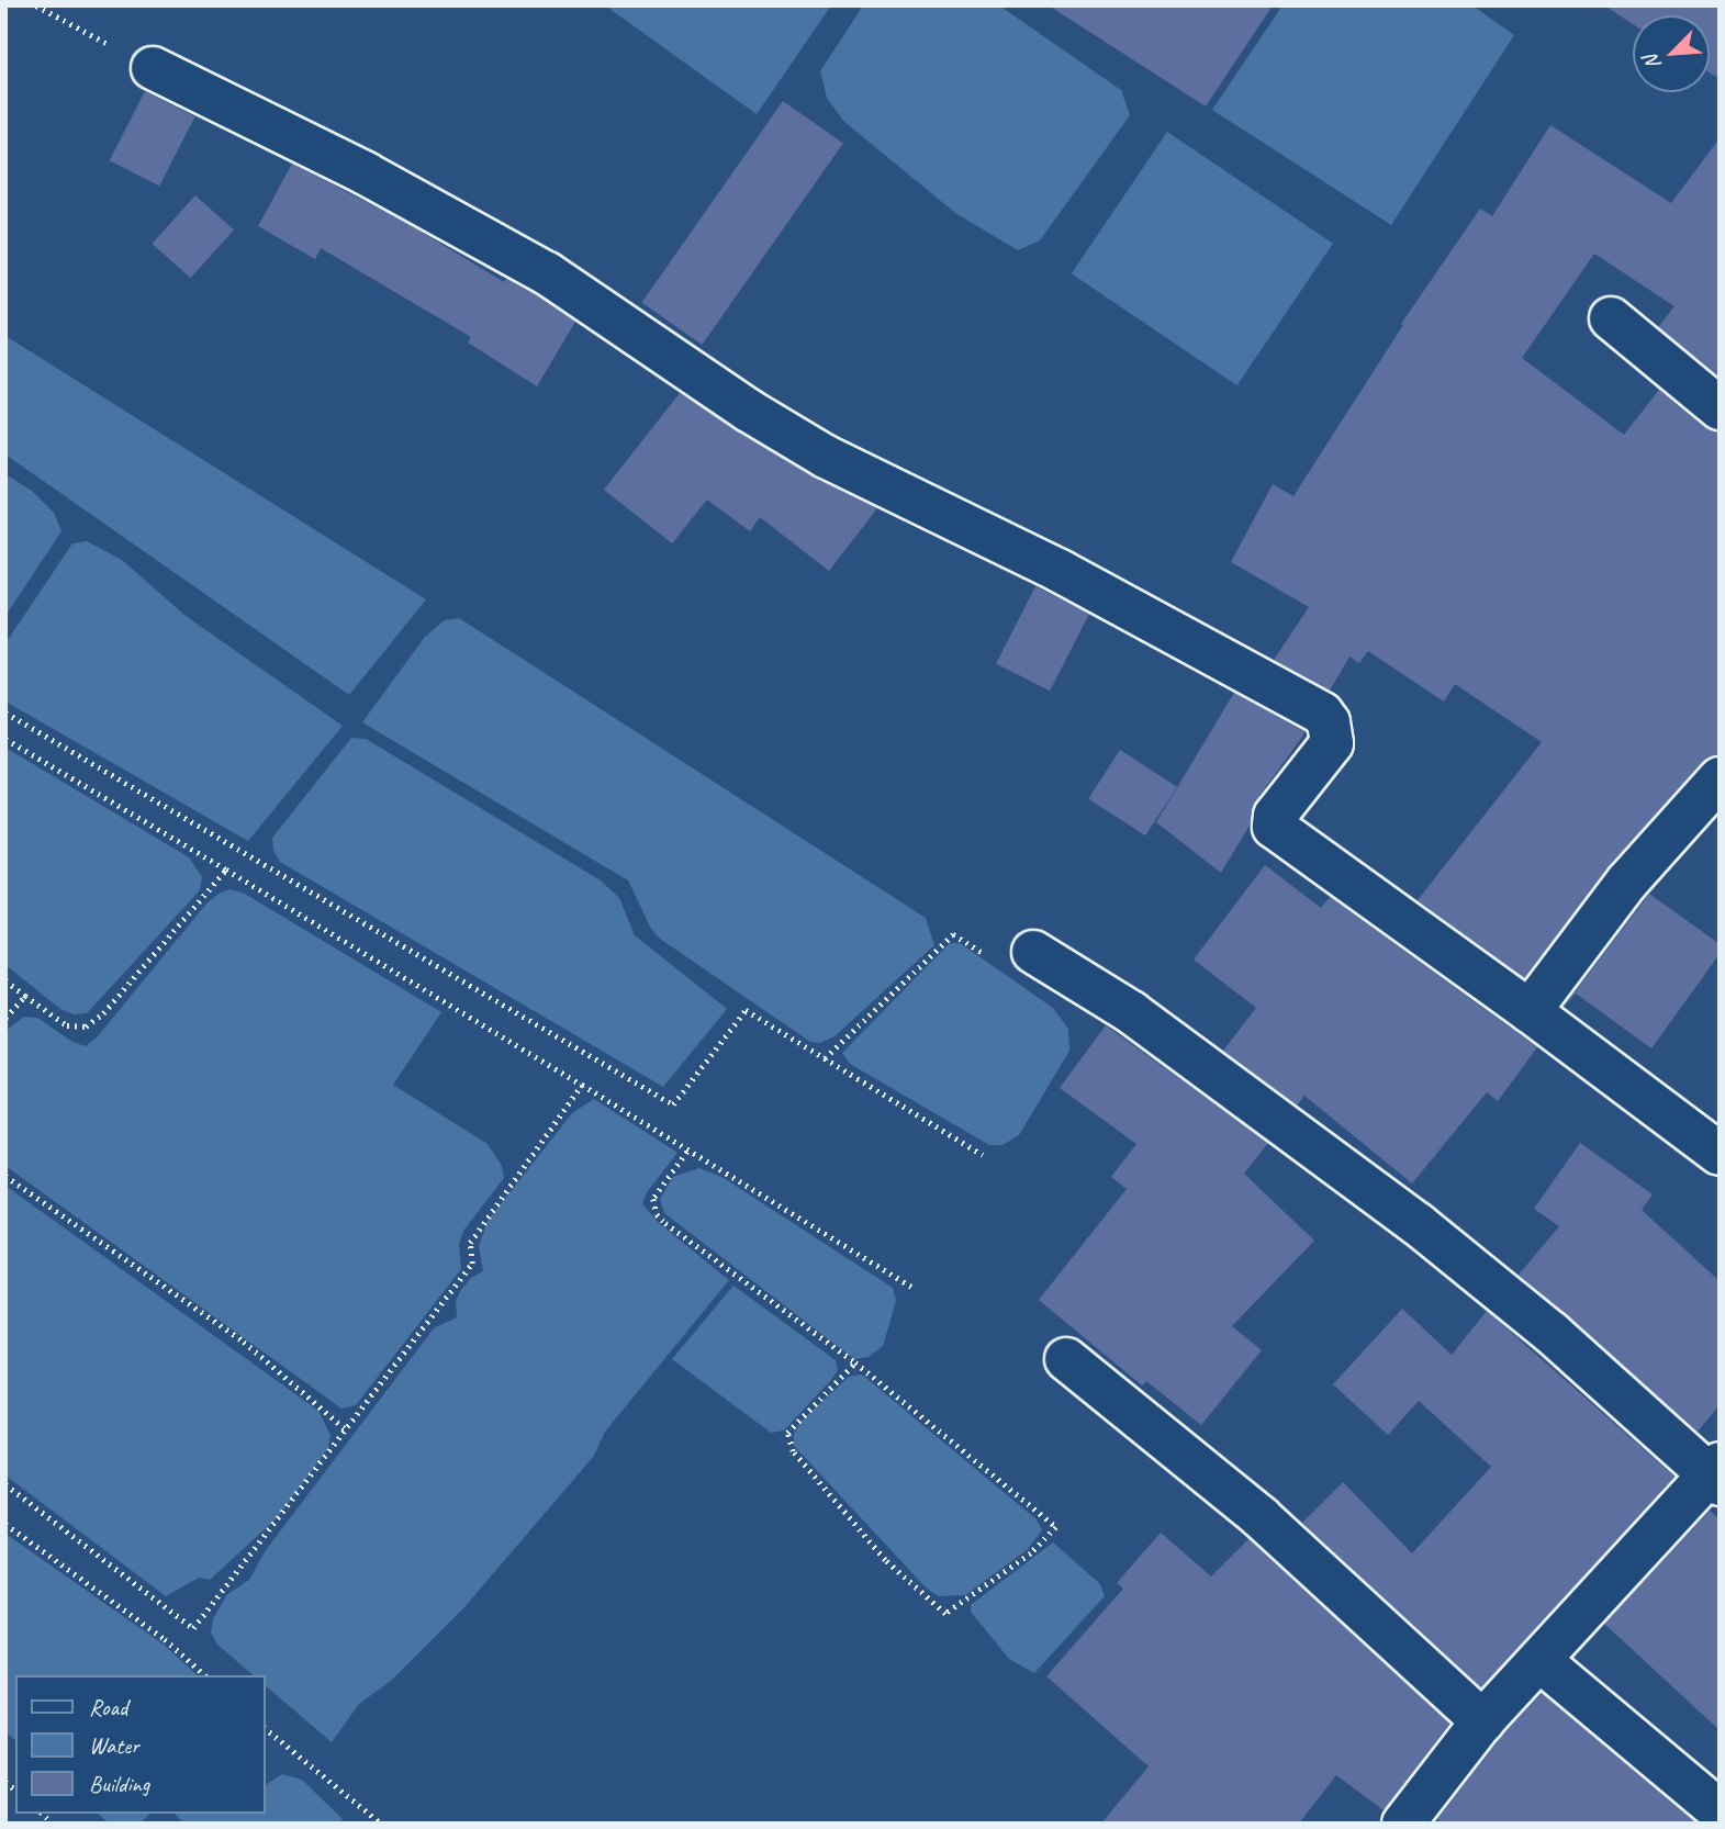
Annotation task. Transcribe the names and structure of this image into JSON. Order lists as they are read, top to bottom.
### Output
{
  "legend": ["Road", "Water", "Building"],
  "north": "bottom left"
}
